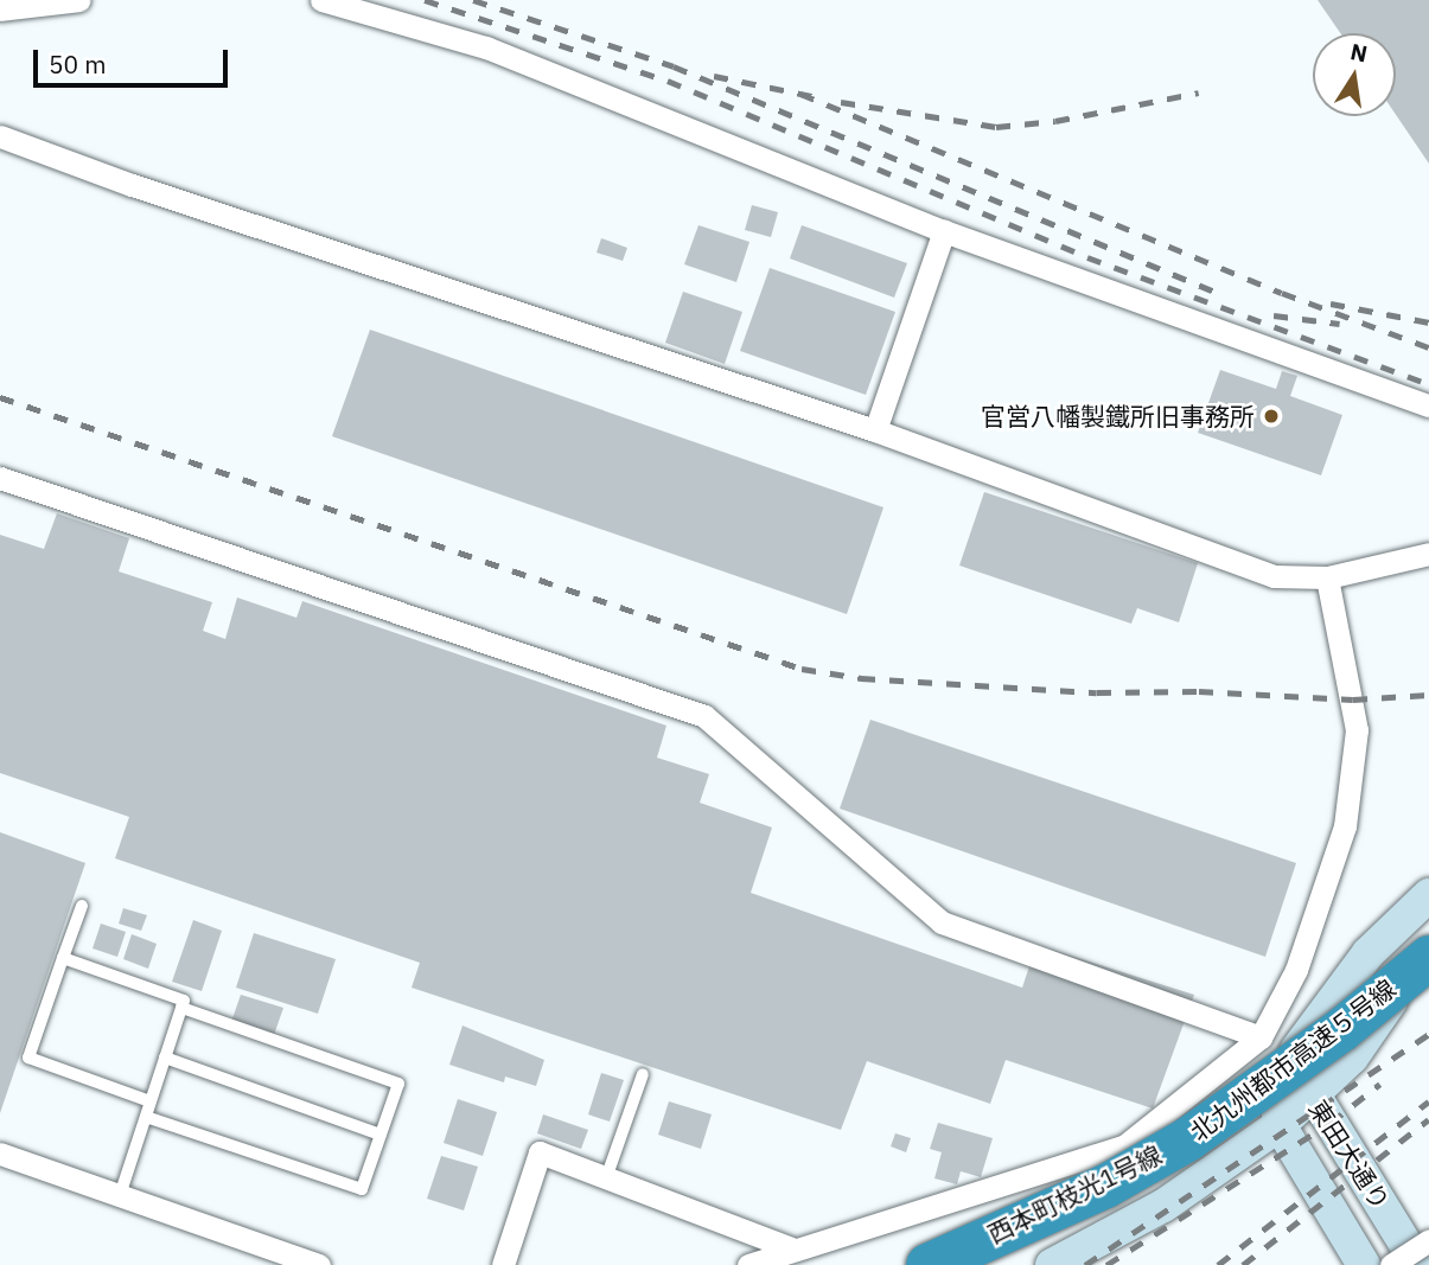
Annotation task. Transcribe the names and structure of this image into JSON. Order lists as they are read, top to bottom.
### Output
{
  "streets": {
    "street": ["東田大通り", "西本町枝光1号線"]
  },
  "crossings": [
    ["東田大通り", "西本町枝光1号線"]
  ],
  "places": ["官営八幡製鐵所旧事務所"],
  "scale_bar": "50 m",
  "north": "top"
}
